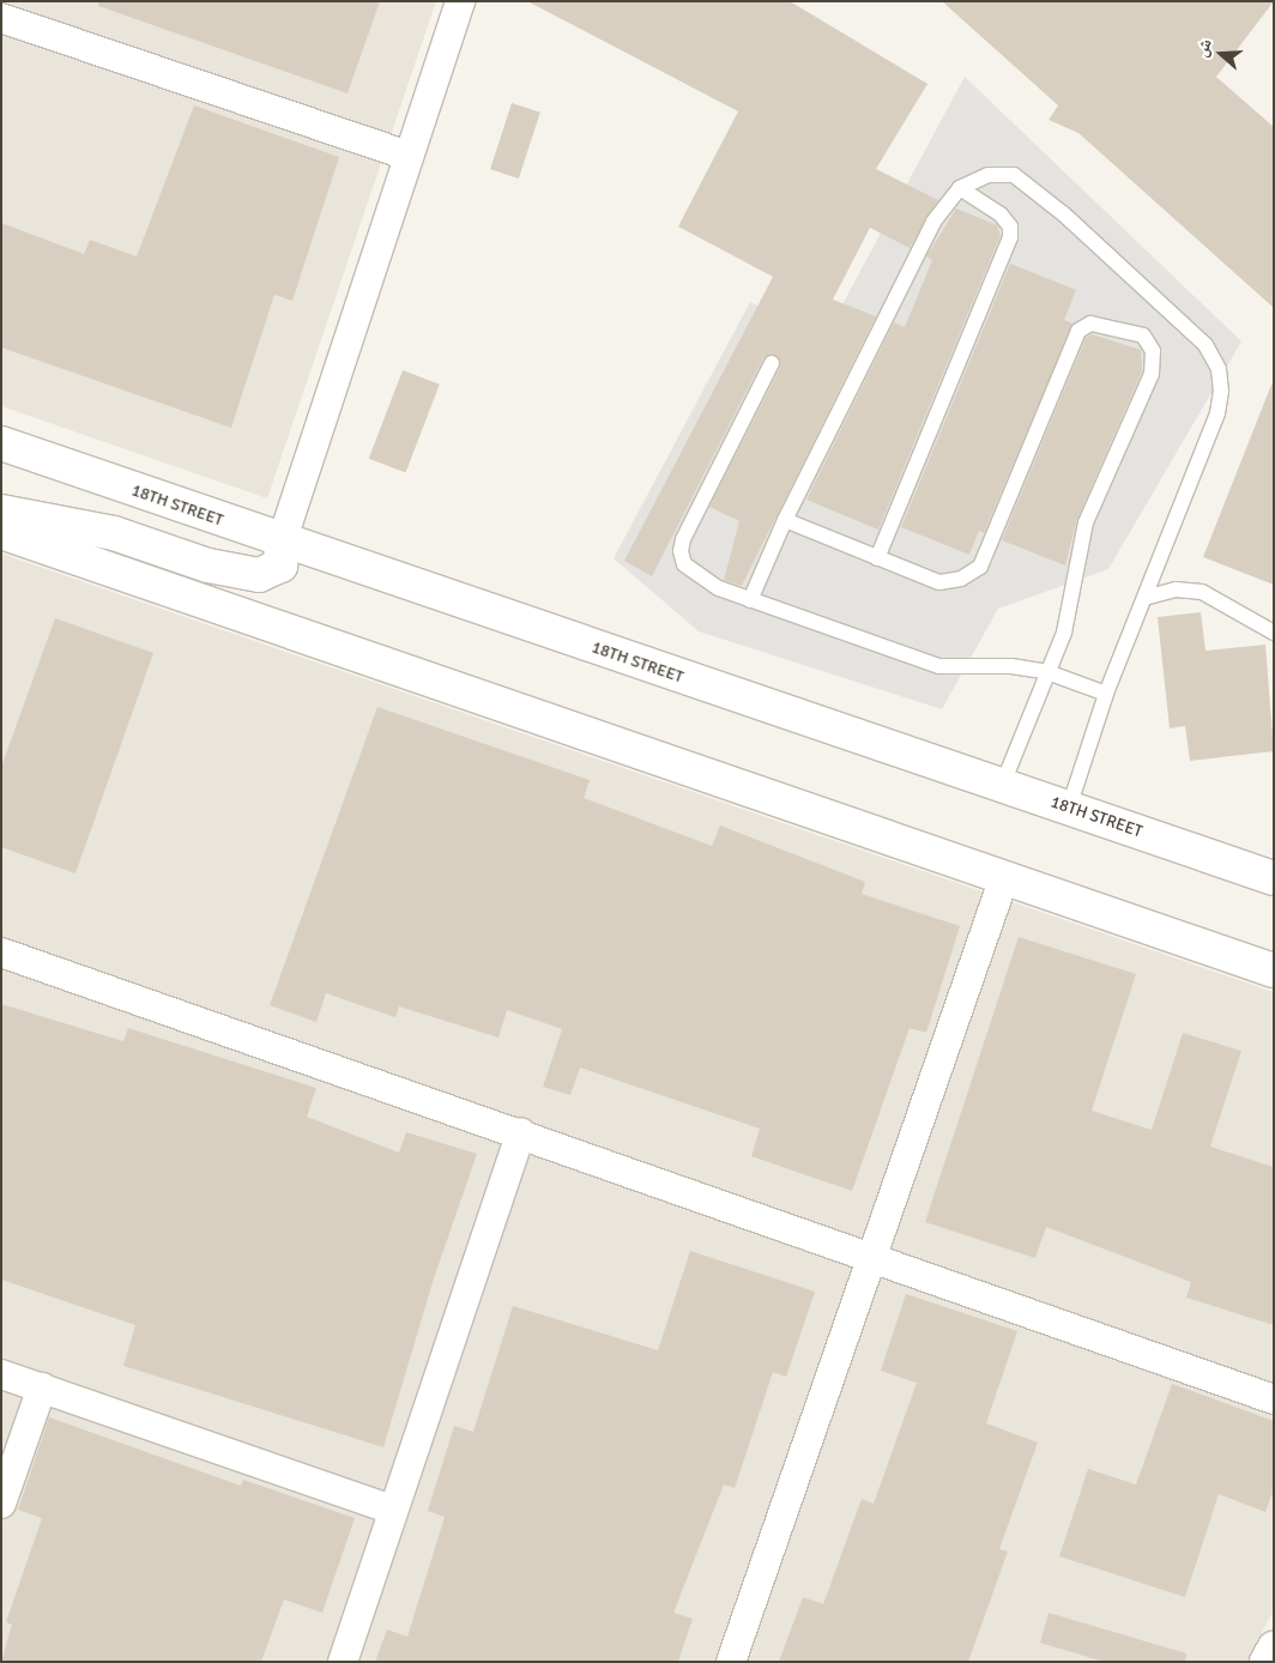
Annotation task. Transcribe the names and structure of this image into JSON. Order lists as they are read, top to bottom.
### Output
{
  "streets": {
    "street": ["18TH STREET"]
  },
  "north": "left"
}
